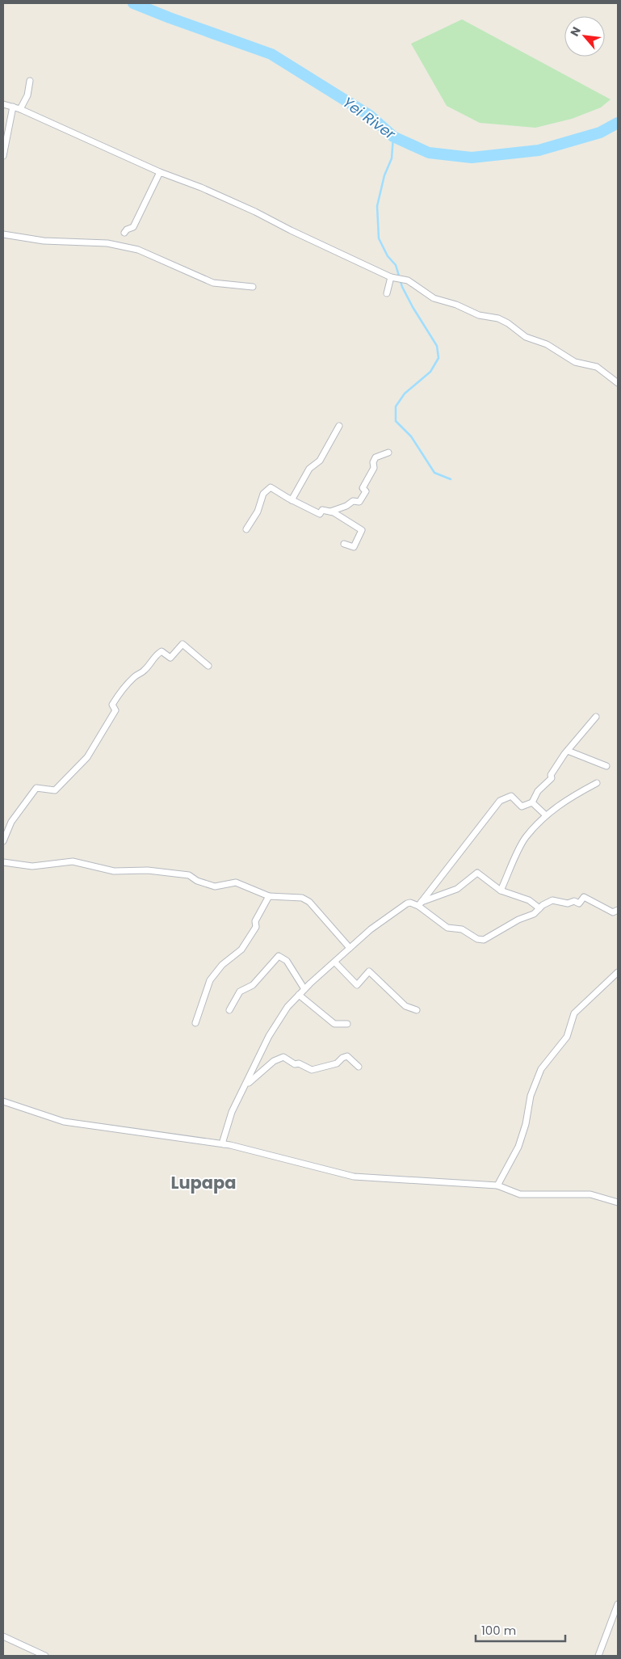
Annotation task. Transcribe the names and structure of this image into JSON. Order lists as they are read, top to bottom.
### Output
{
  "districts": ["Lupapa"],
  "water": ["Yei River"],
  "scale_bar": "100 m",
  "north": "top left"
}
